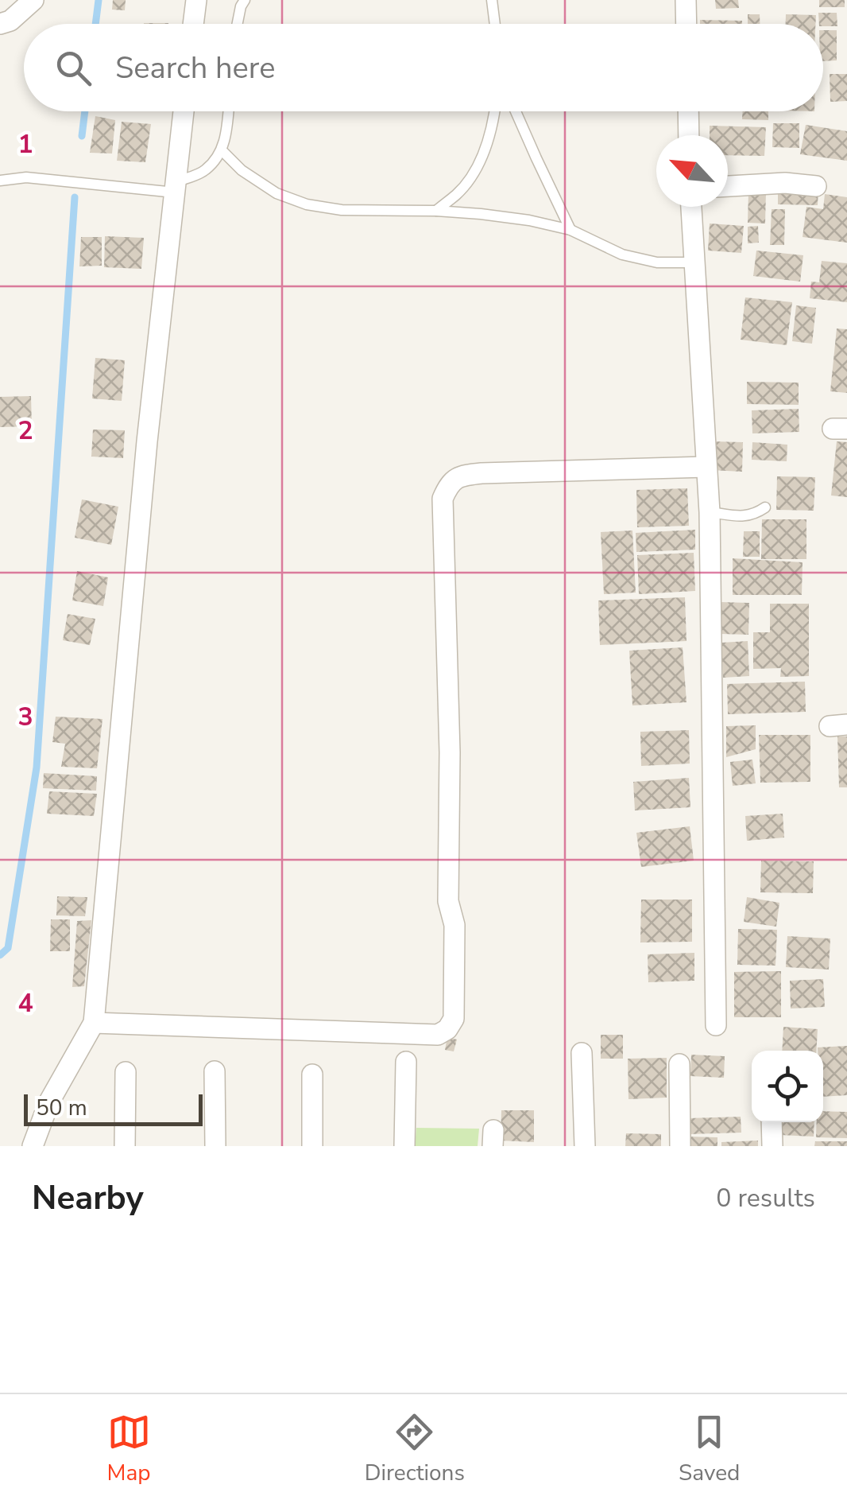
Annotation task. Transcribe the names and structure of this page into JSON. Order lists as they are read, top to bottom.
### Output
{
  "scale_bar": "50 m",
  "north": "top left",
  "page": {
    "search": "Search here",
    "scale": "50 m",
    "heading": ["Nearby", "0 results"],
    "nav": ["Map", "Directions", "Saved"]
  },
  "grid": {
    "rows": [
      "1",
      "2",
      "3",
      "4"
    ]
  }
}
